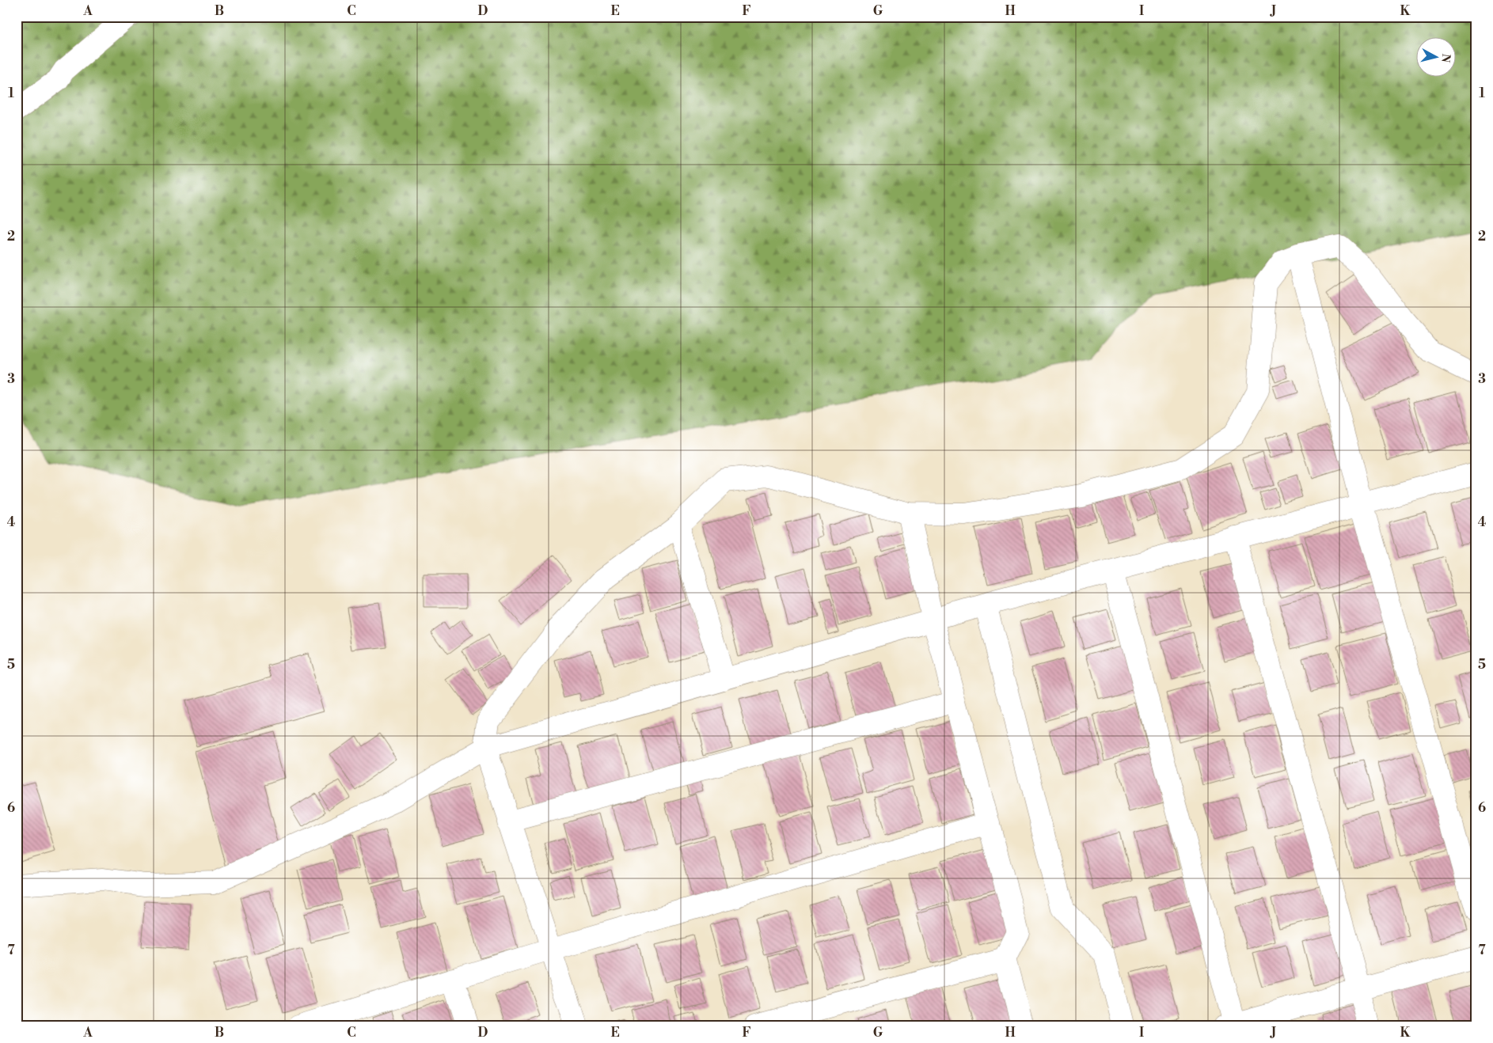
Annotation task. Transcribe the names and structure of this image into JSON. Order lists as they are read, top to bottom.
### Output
{
  "north": "right",
  "grid": {
    "columns": [
      "A",
      "B",
      "C",
      "D",
      "E",
      "F",
      "G",
      "H",
      "I",
      "J",
      "K"
    ],
    "rows": [
      "1",
      "2",
      "3",
      "4",
      "5",
      "6",
      "7"
    ]
  }
}
